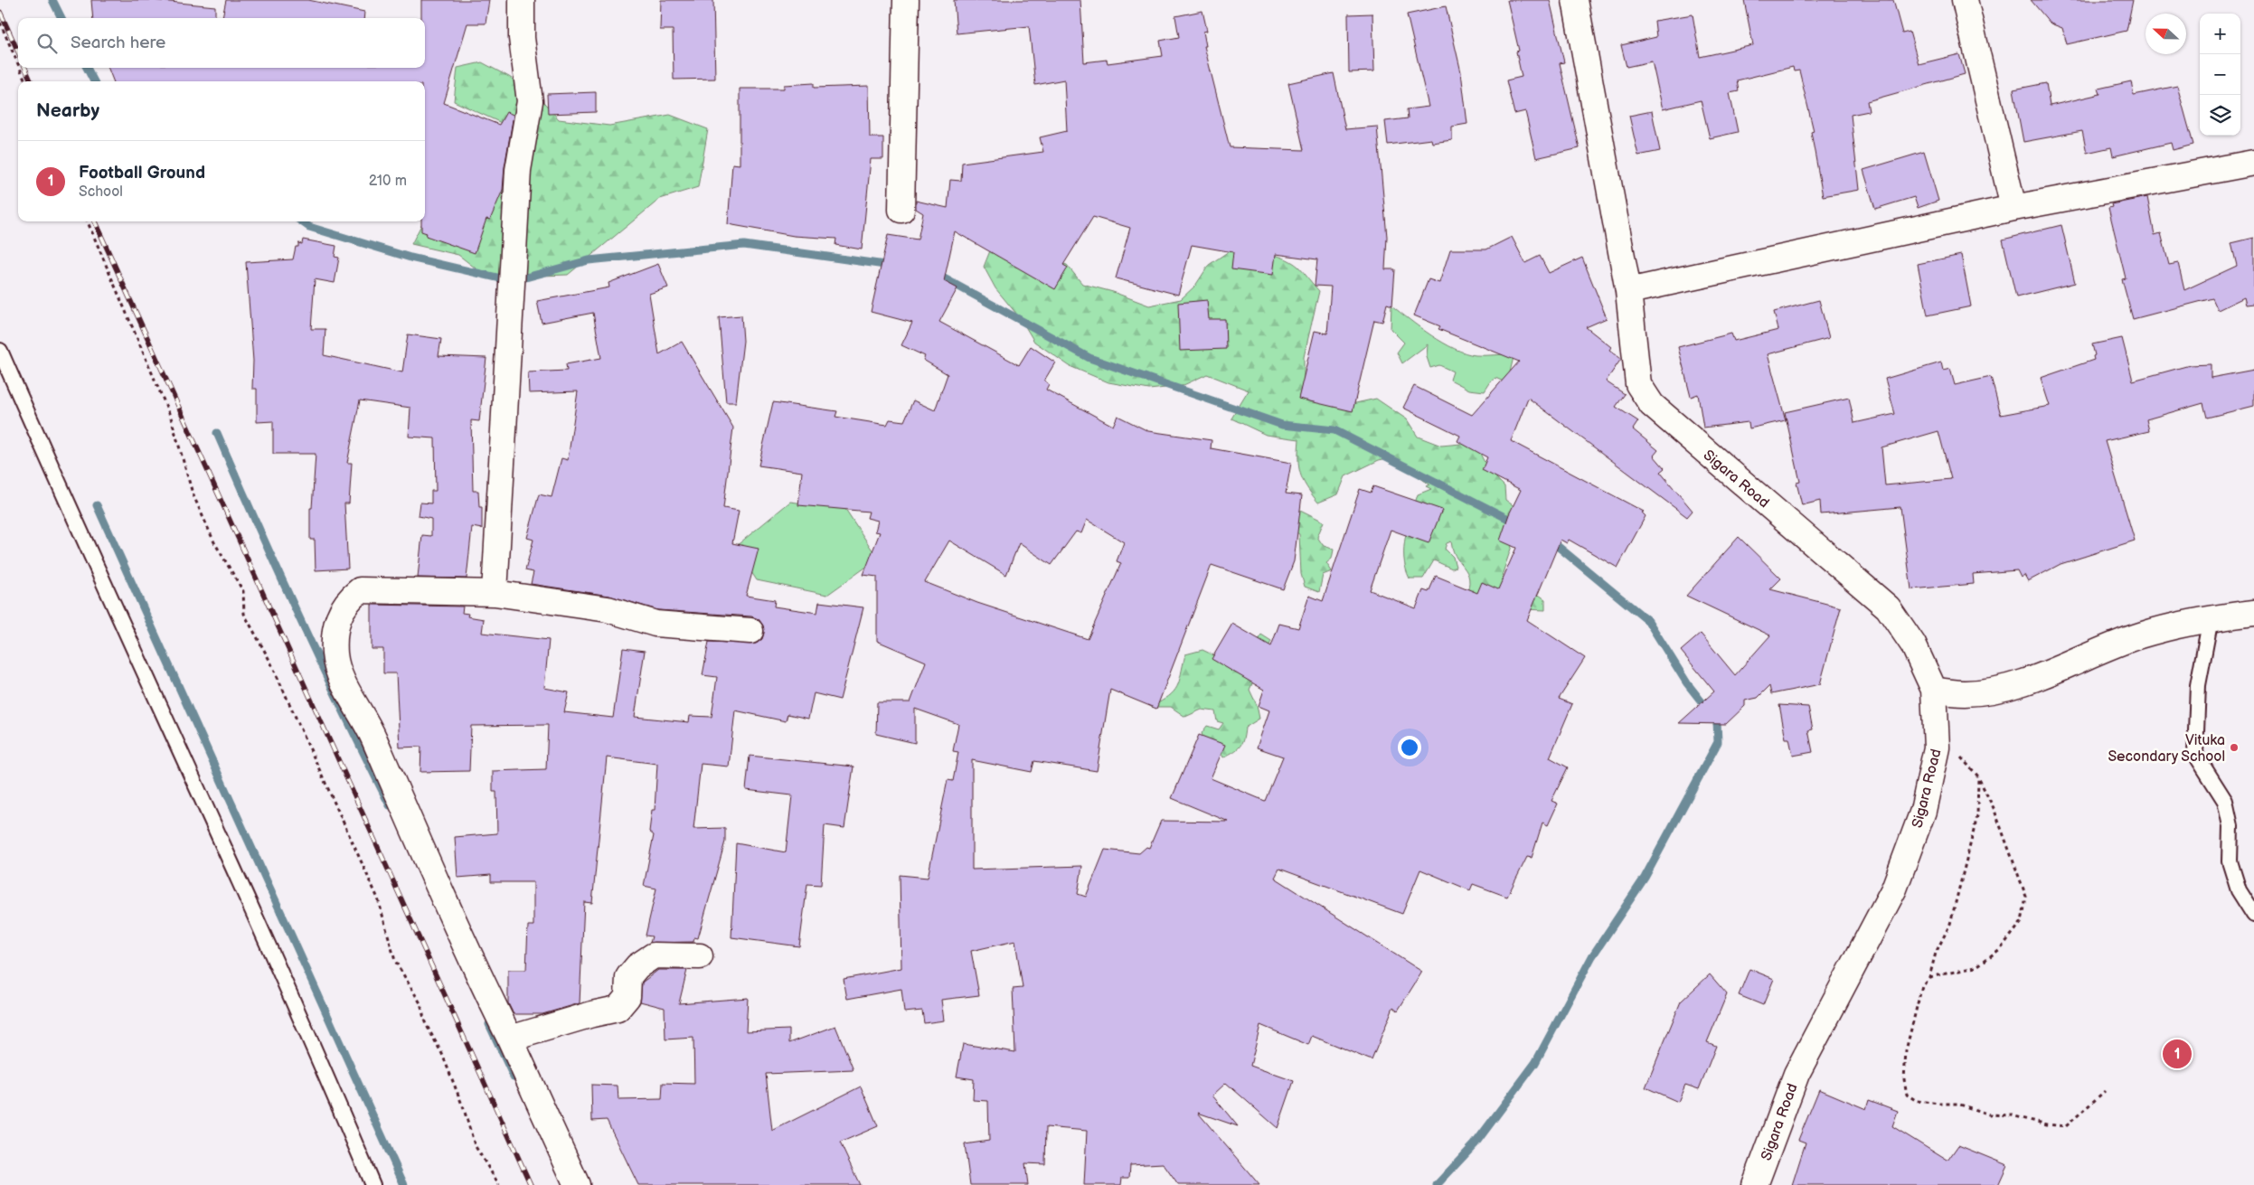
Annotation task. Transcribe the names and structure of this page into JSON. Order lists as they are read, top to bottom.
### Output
{
  "streets": {
    "street": ["Sigara Road"]
  },
  "places": ["Vituka Secondary School"],
  "north": "left",
  "page": {
    "map_buttons": ["+", "−"],
    "search": "Search here",
    "heading": "Nearby",
    "list": [
      {
        "mark": "1",
        "name": "Football Ground",
        "note": "School",
        "value": "210 m"
      }
    ],
    "pins": "1"
  }
}
